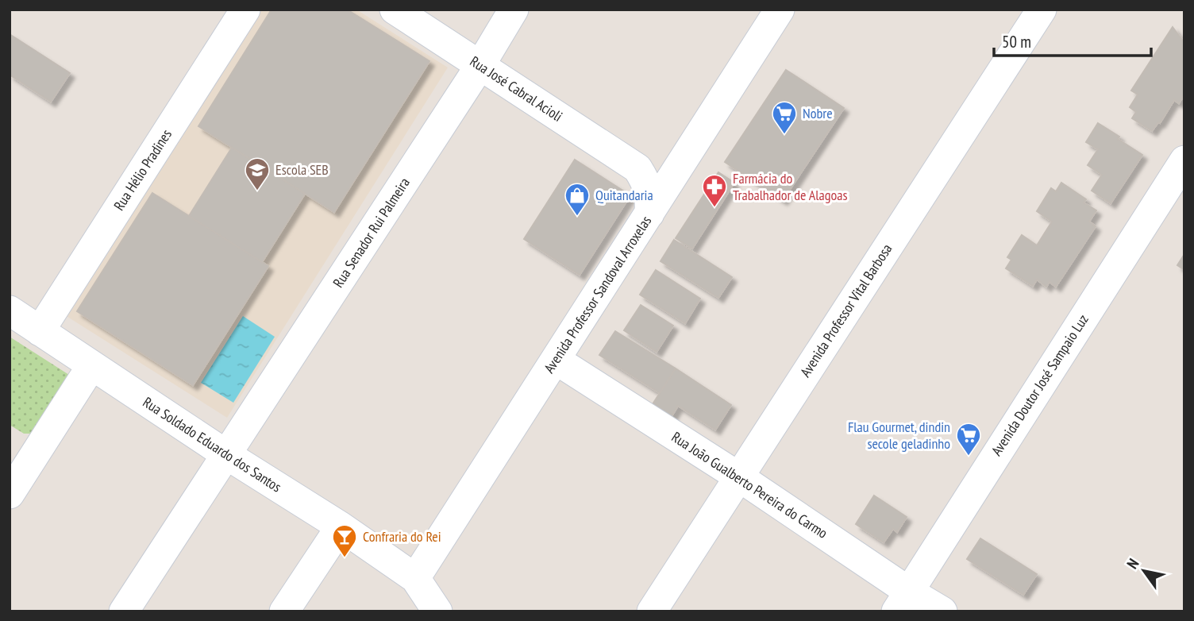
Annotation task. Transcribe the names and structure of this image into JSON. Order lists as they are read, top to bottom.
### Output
{
  "streets": {
    "street": [
      "Rua José Cabral Acioli",
      "Rua Hélio Pradines",
      "Rua Senador Rui Palmeira",
      "Avenida Professor Sandoval Arroxelas",
      "Avenida Professor Vital Barbosa",
      "Avenida Doutor José Sampaio Luz",
      "Rua Soldado Eduardo dos Santos",
      "Rua João Gualberto Pereira do Carmo"
    ]
  },
  "crossings": [
    ["Rua José Cabral Acioli", "Rua Senador Rui Palmeira"],
    ["Rua Hélio Pradines", "Rua Soldado Eduardo dos Santos"],
    ["Rua Senador Rui Palmeira", "Rua Soldado Eduardo dos Santos"],
    ["Avenida Professor Sandoval Arroxelas", "Rua Soldado Eduardo dos Santos"],
    ["Avenida Professor Sandoval Arroxelas", "Rua João Gualberto Pereira do Carmo"],
    ["Avenida Professor Vital Barbosa", "Rua João Gualberto Pereira do Carmo"],
    ["Avenida Doutor José Sampaio Luz", "Rua João Gualberto Pereira do Carmo"]
  ],
  "places": {
    "supermarket": ["Nobre", "Flau Gourmet, dindin secole geladinho"],
    "school or university": ["Escola SEB"],
    "pharmacy": ["Farmácia do Trabalhador de Alagoas"],
    "shop": ["Quitandaria"],
    "bar": ["Confraria do Rei"]
  },
  "scale_bar": "50 m",
  "north": "top left"
}
